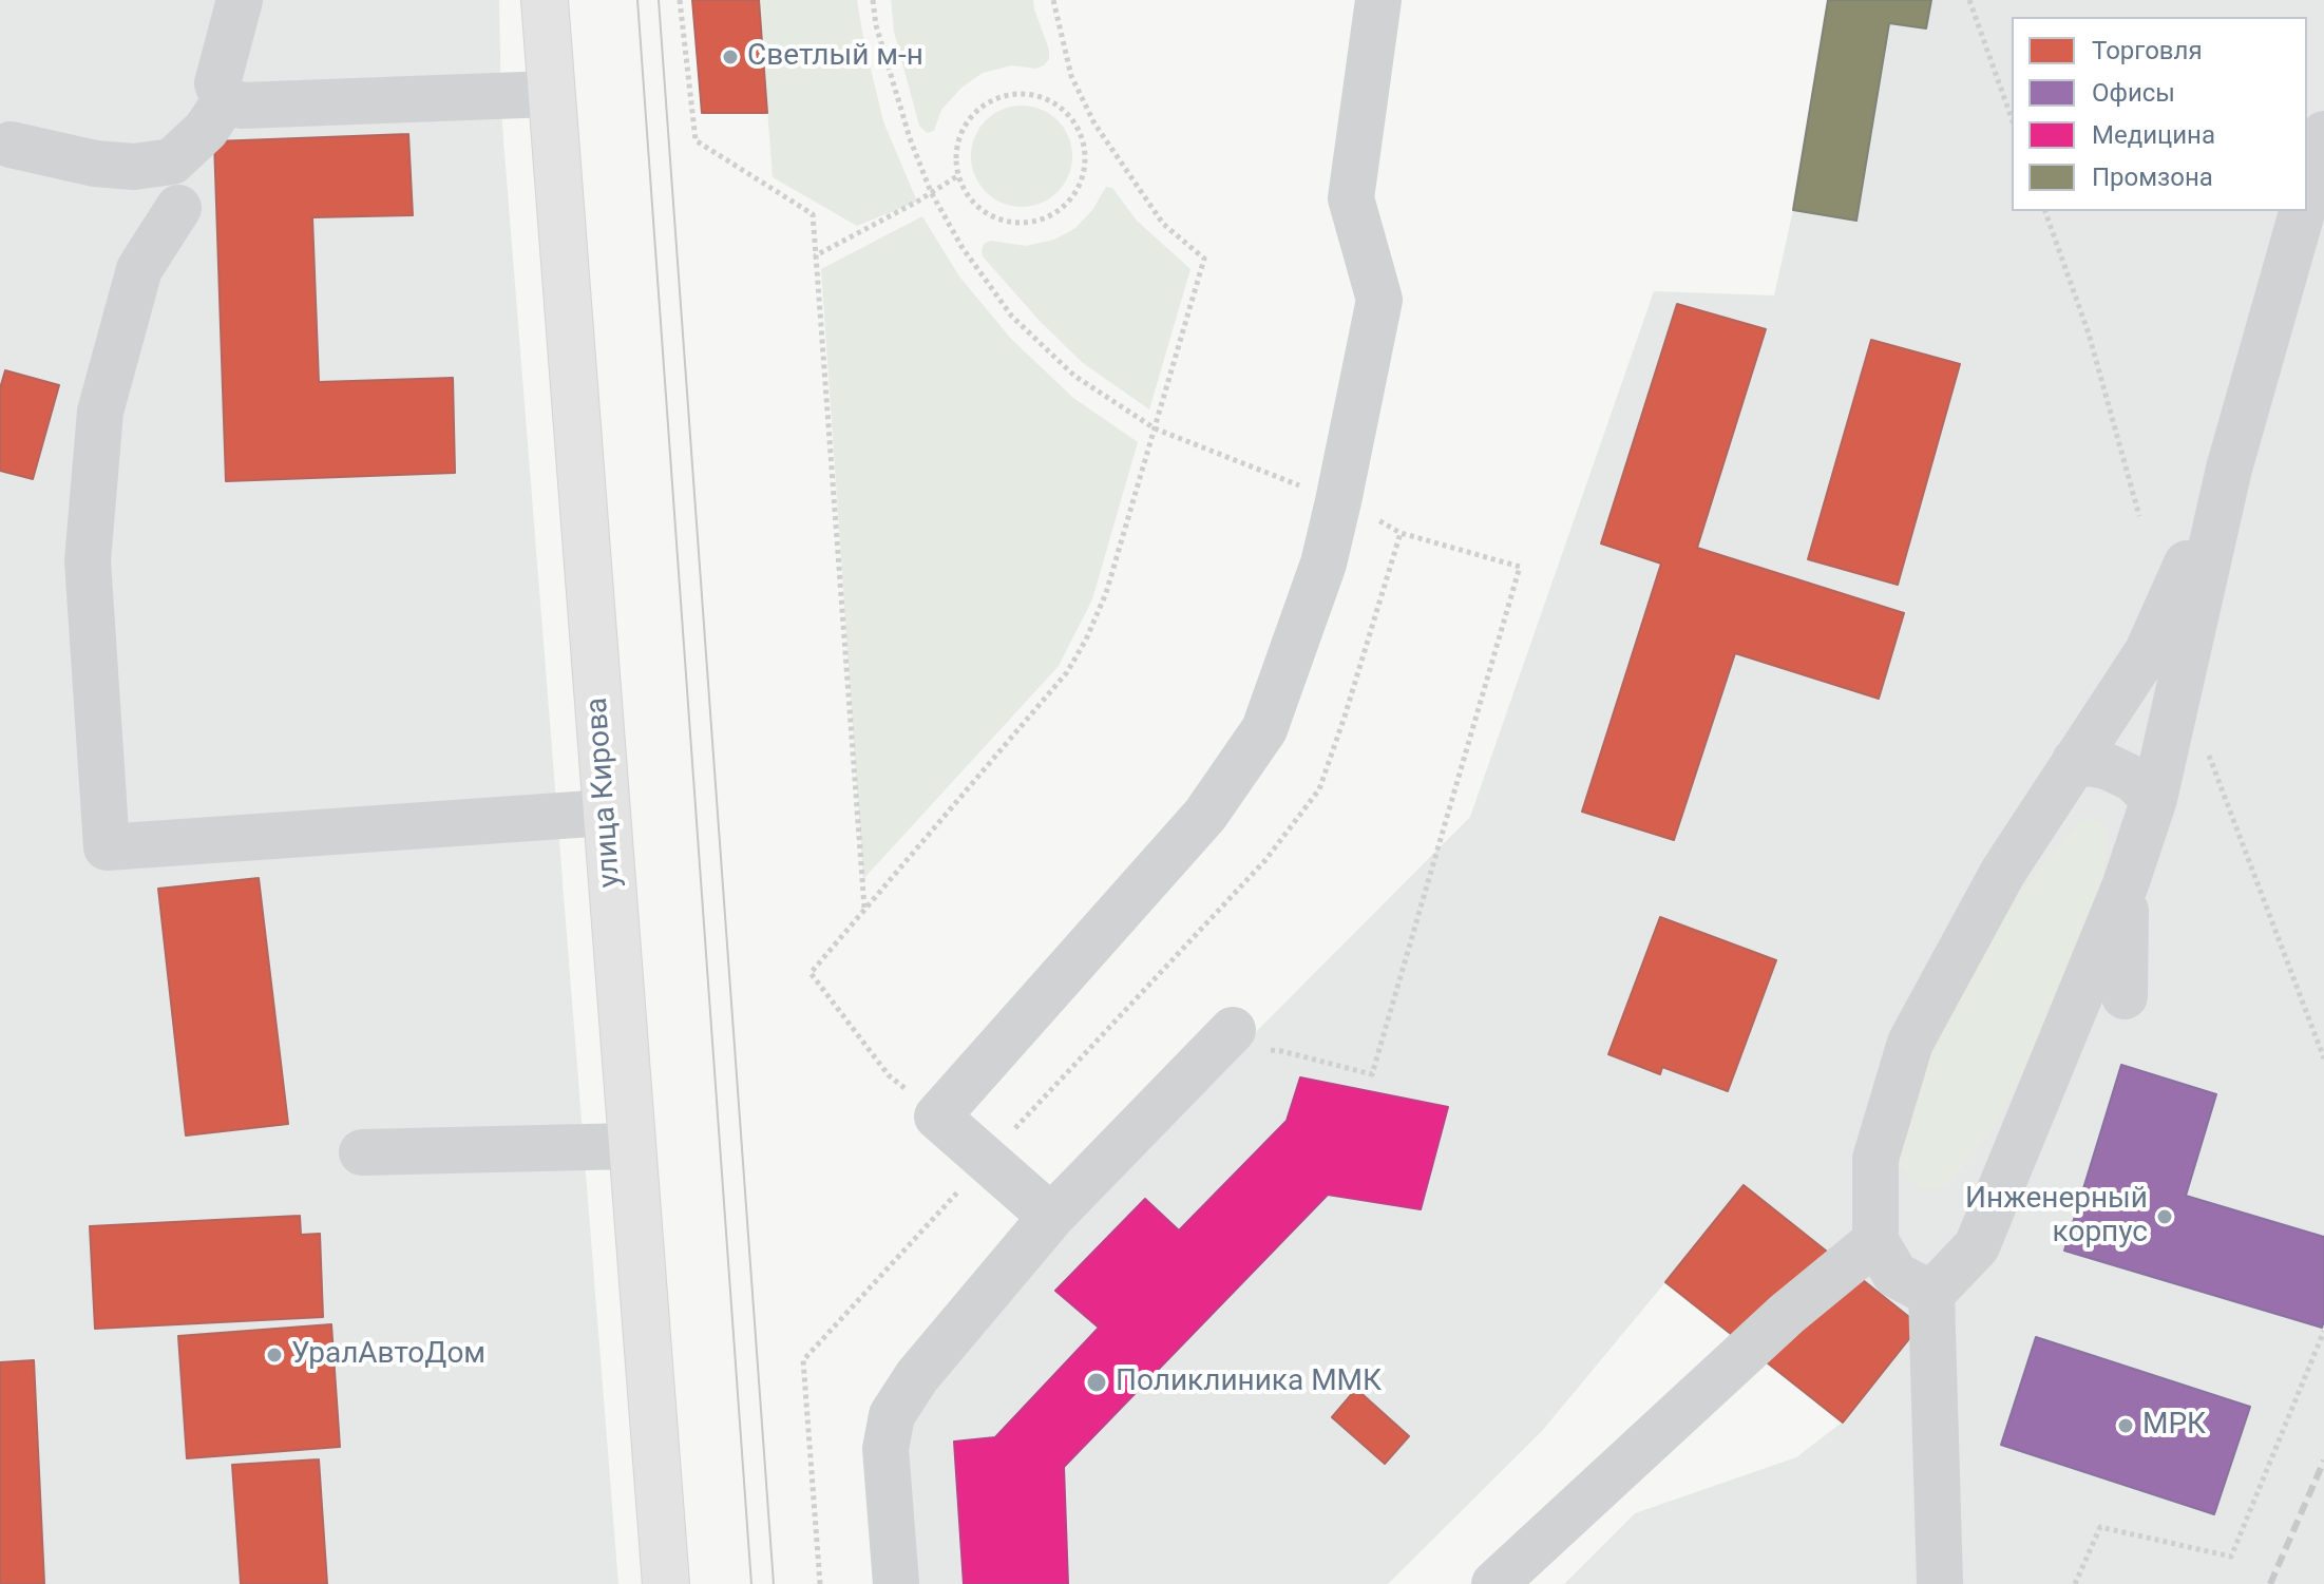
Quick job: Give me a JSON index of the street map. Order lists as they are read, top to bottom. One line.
{"streets":{"main road":["улица Кирова"]},"places":["Светлый м-н","Инженерный корпус","УралАвтоДом","Поликлиника ММК","МРК"],"legend":["Торговля","Офисы","Медицина","Промзона"]}
